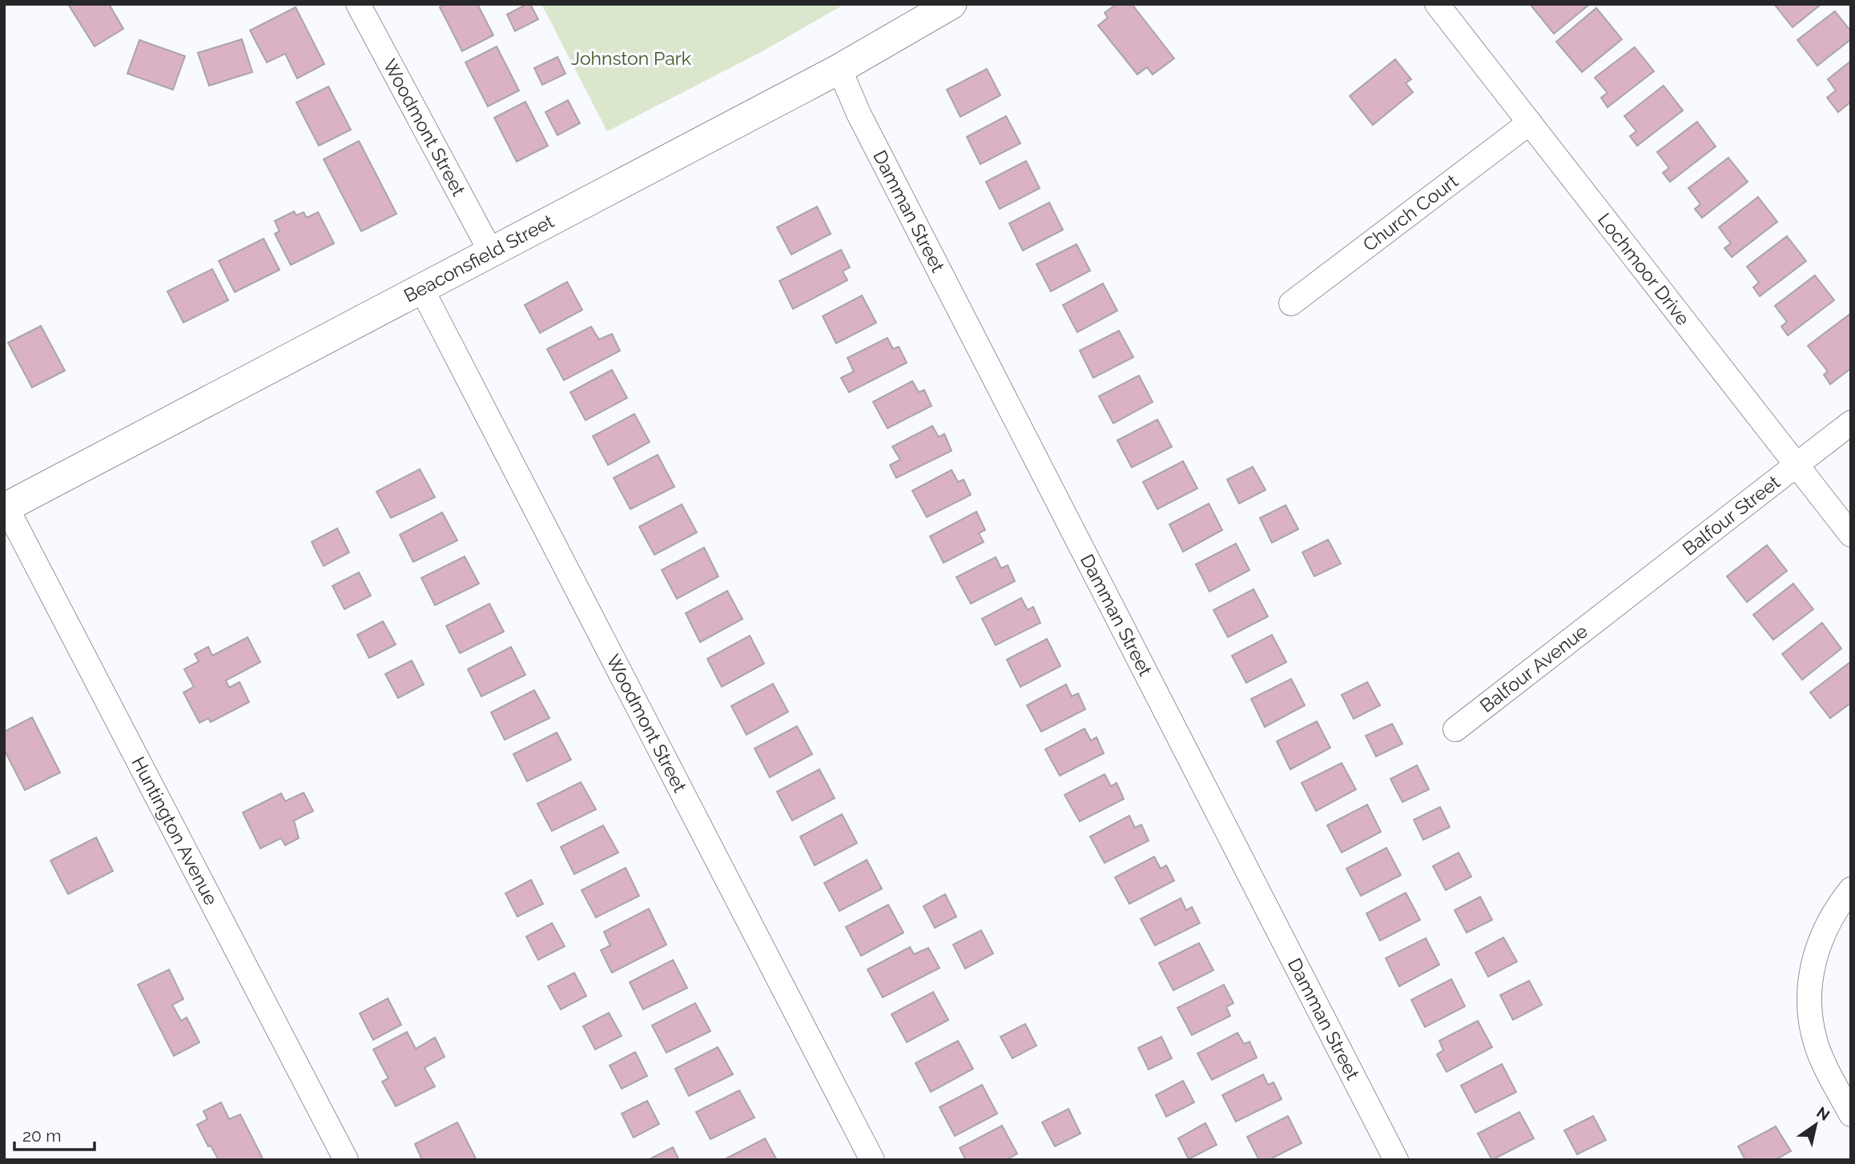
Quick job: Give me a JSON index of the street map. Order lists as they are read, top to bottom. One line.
{"streets":{"street":["Woodmont Street","Damman Street","Church Court","Beaconsfield Street","Lochmoor Drive","Balfour Street","Balfour Avenue","Huntington Avenue"]},"crossings":[["Woodmont Street","Beaconsfield Street"],["Damman Street","Beaconsfield Street"],["Church Court","Lochmoor Drive"],["Beaconsfield Street","Huntington Avenue"],["Lochmoor Drive","Balfour Street"],["Balfour Street","Balfour Avenue"]],"parks":["Johnston Park"],"scale_bar":"20 m","north":"top right"}
